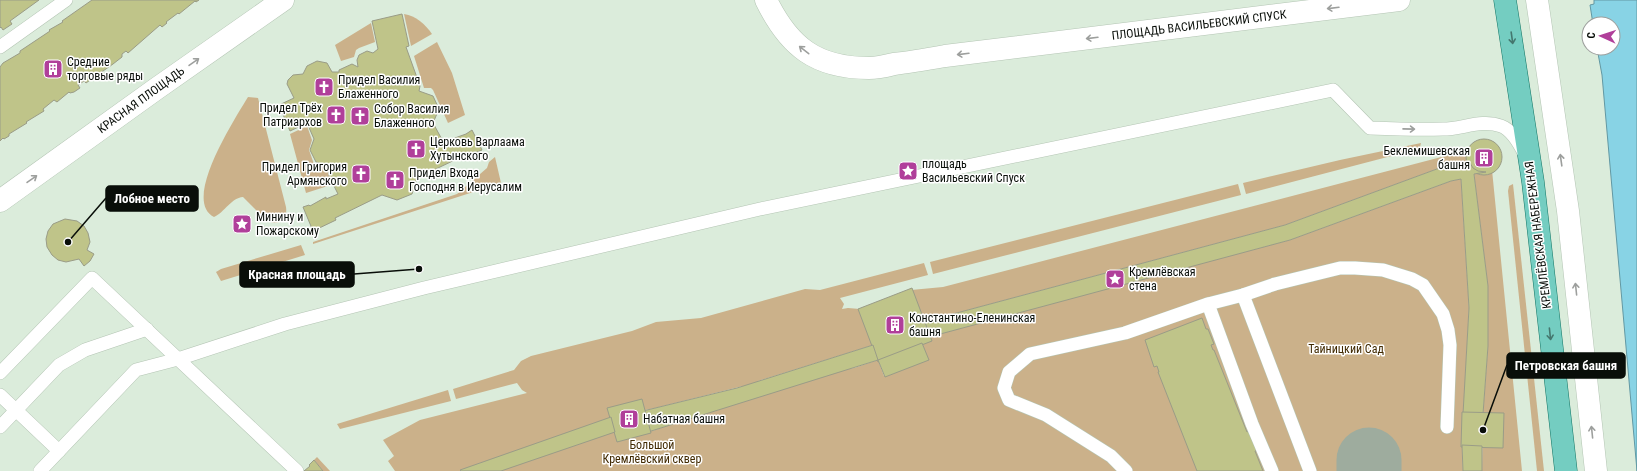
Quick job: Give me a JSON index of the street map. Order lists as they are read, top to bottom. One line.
{"streets":{"main road":["ПЛОЩАДЬ ВАСИЛЬЕВСКИЙ СПУСК","КРАСНАЯ ПЛОЩАДЬ","КРЕМЛЁВСКАЯ НАБЕРЕЖНАЯ"]},"one_way":["ПЛОЩАДЬ ВАСИЛЬЕВСКИЙ СПУСК","КРАСНАЯ ПЛОЩАДЬ"],"parks":["Тайницкий Сад","Большой Кремлёвский сквер"],"places":{"building":["Средние торговые ряды","Беклемишевская башня","Константино-Еленинская башня","Набатная башня"],"church":["Придел Василия Блаженного","Придел Трёх Патриархов","Собор Василия Блаженного","Церковь Варлаама Хутынского","Придел Григория Армянского","Придел Входа Господня в Иерусалим"],"place":["площадь Васильевский Спуск","Минину и Пожарскому","Кремлёвская стена"],"other":["Лобное место","Красная площадь","Петровская башня"]},"north":"left"}
